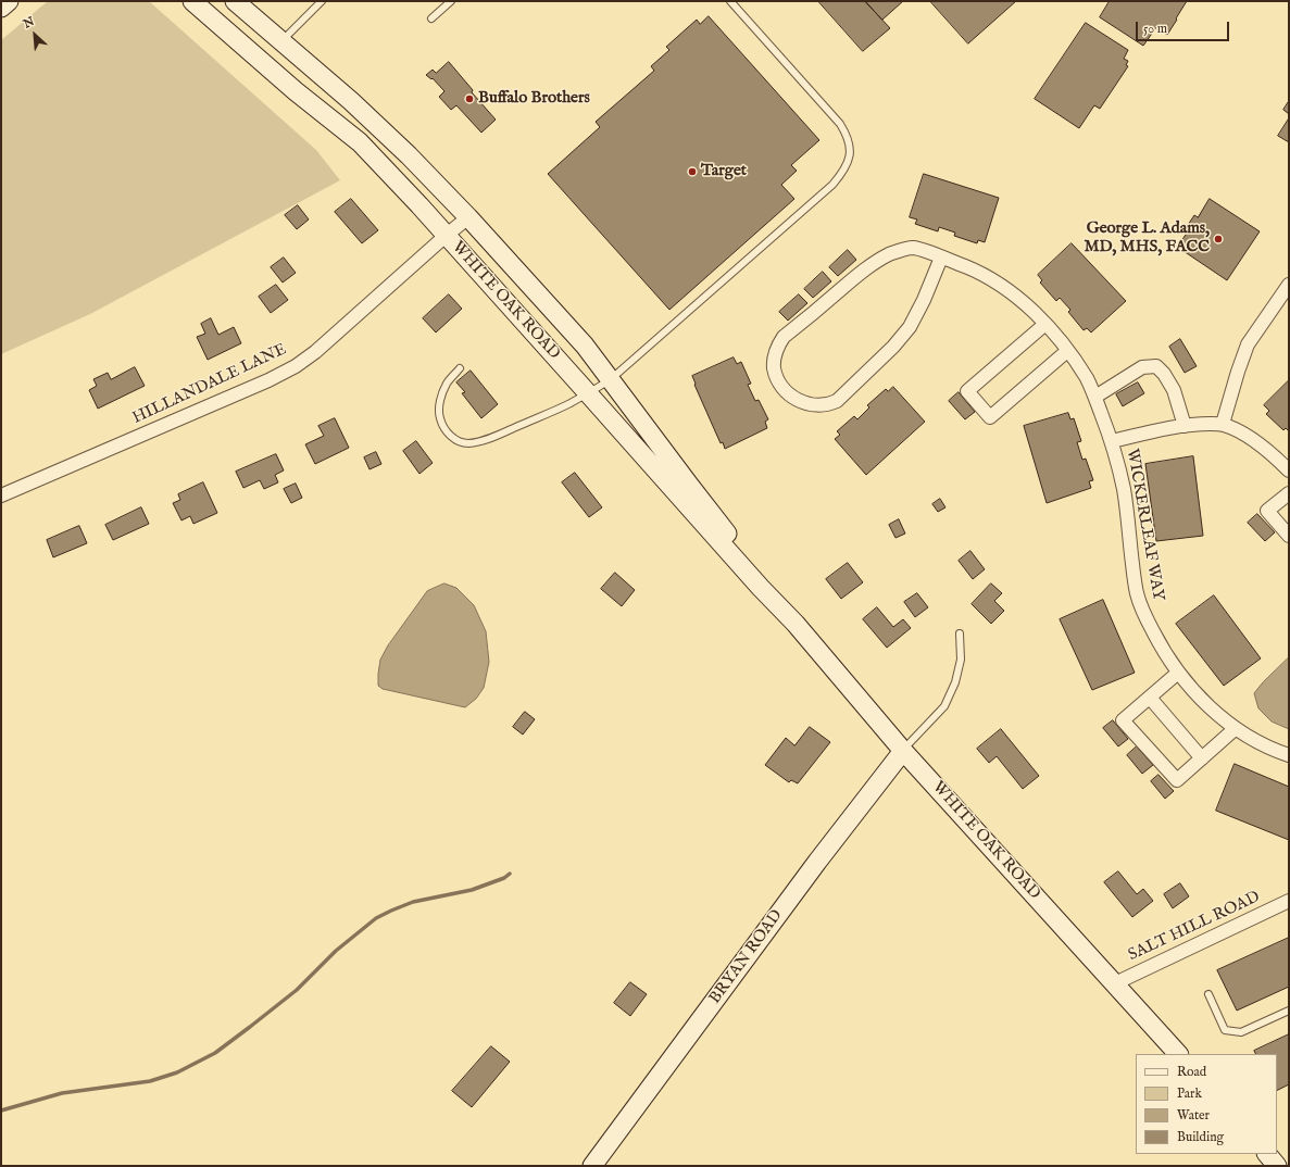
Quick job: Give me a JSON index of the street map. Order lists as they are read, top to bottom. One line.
{"streets":{"street":["WHITE OAK ROAD","HILLANDALE LANE","WICKERLEAF WAY","SALT HILL ROAD","BRYAN ROAD"]},"crossings":[["WHITE OAK ROAD","HILLANDALE LANE"],["WHITE OAK ROAD","SALT HILL ROAD"],["WHITE OAK ROAD","BRYAN ROAD"]],"places":["Buffalo Brothers","Target","George L. Adams, MD, MHS, FACC"],"legend":["Road","Park","Water","Building"],"scale_bar":"50 m","north":"top left"}
